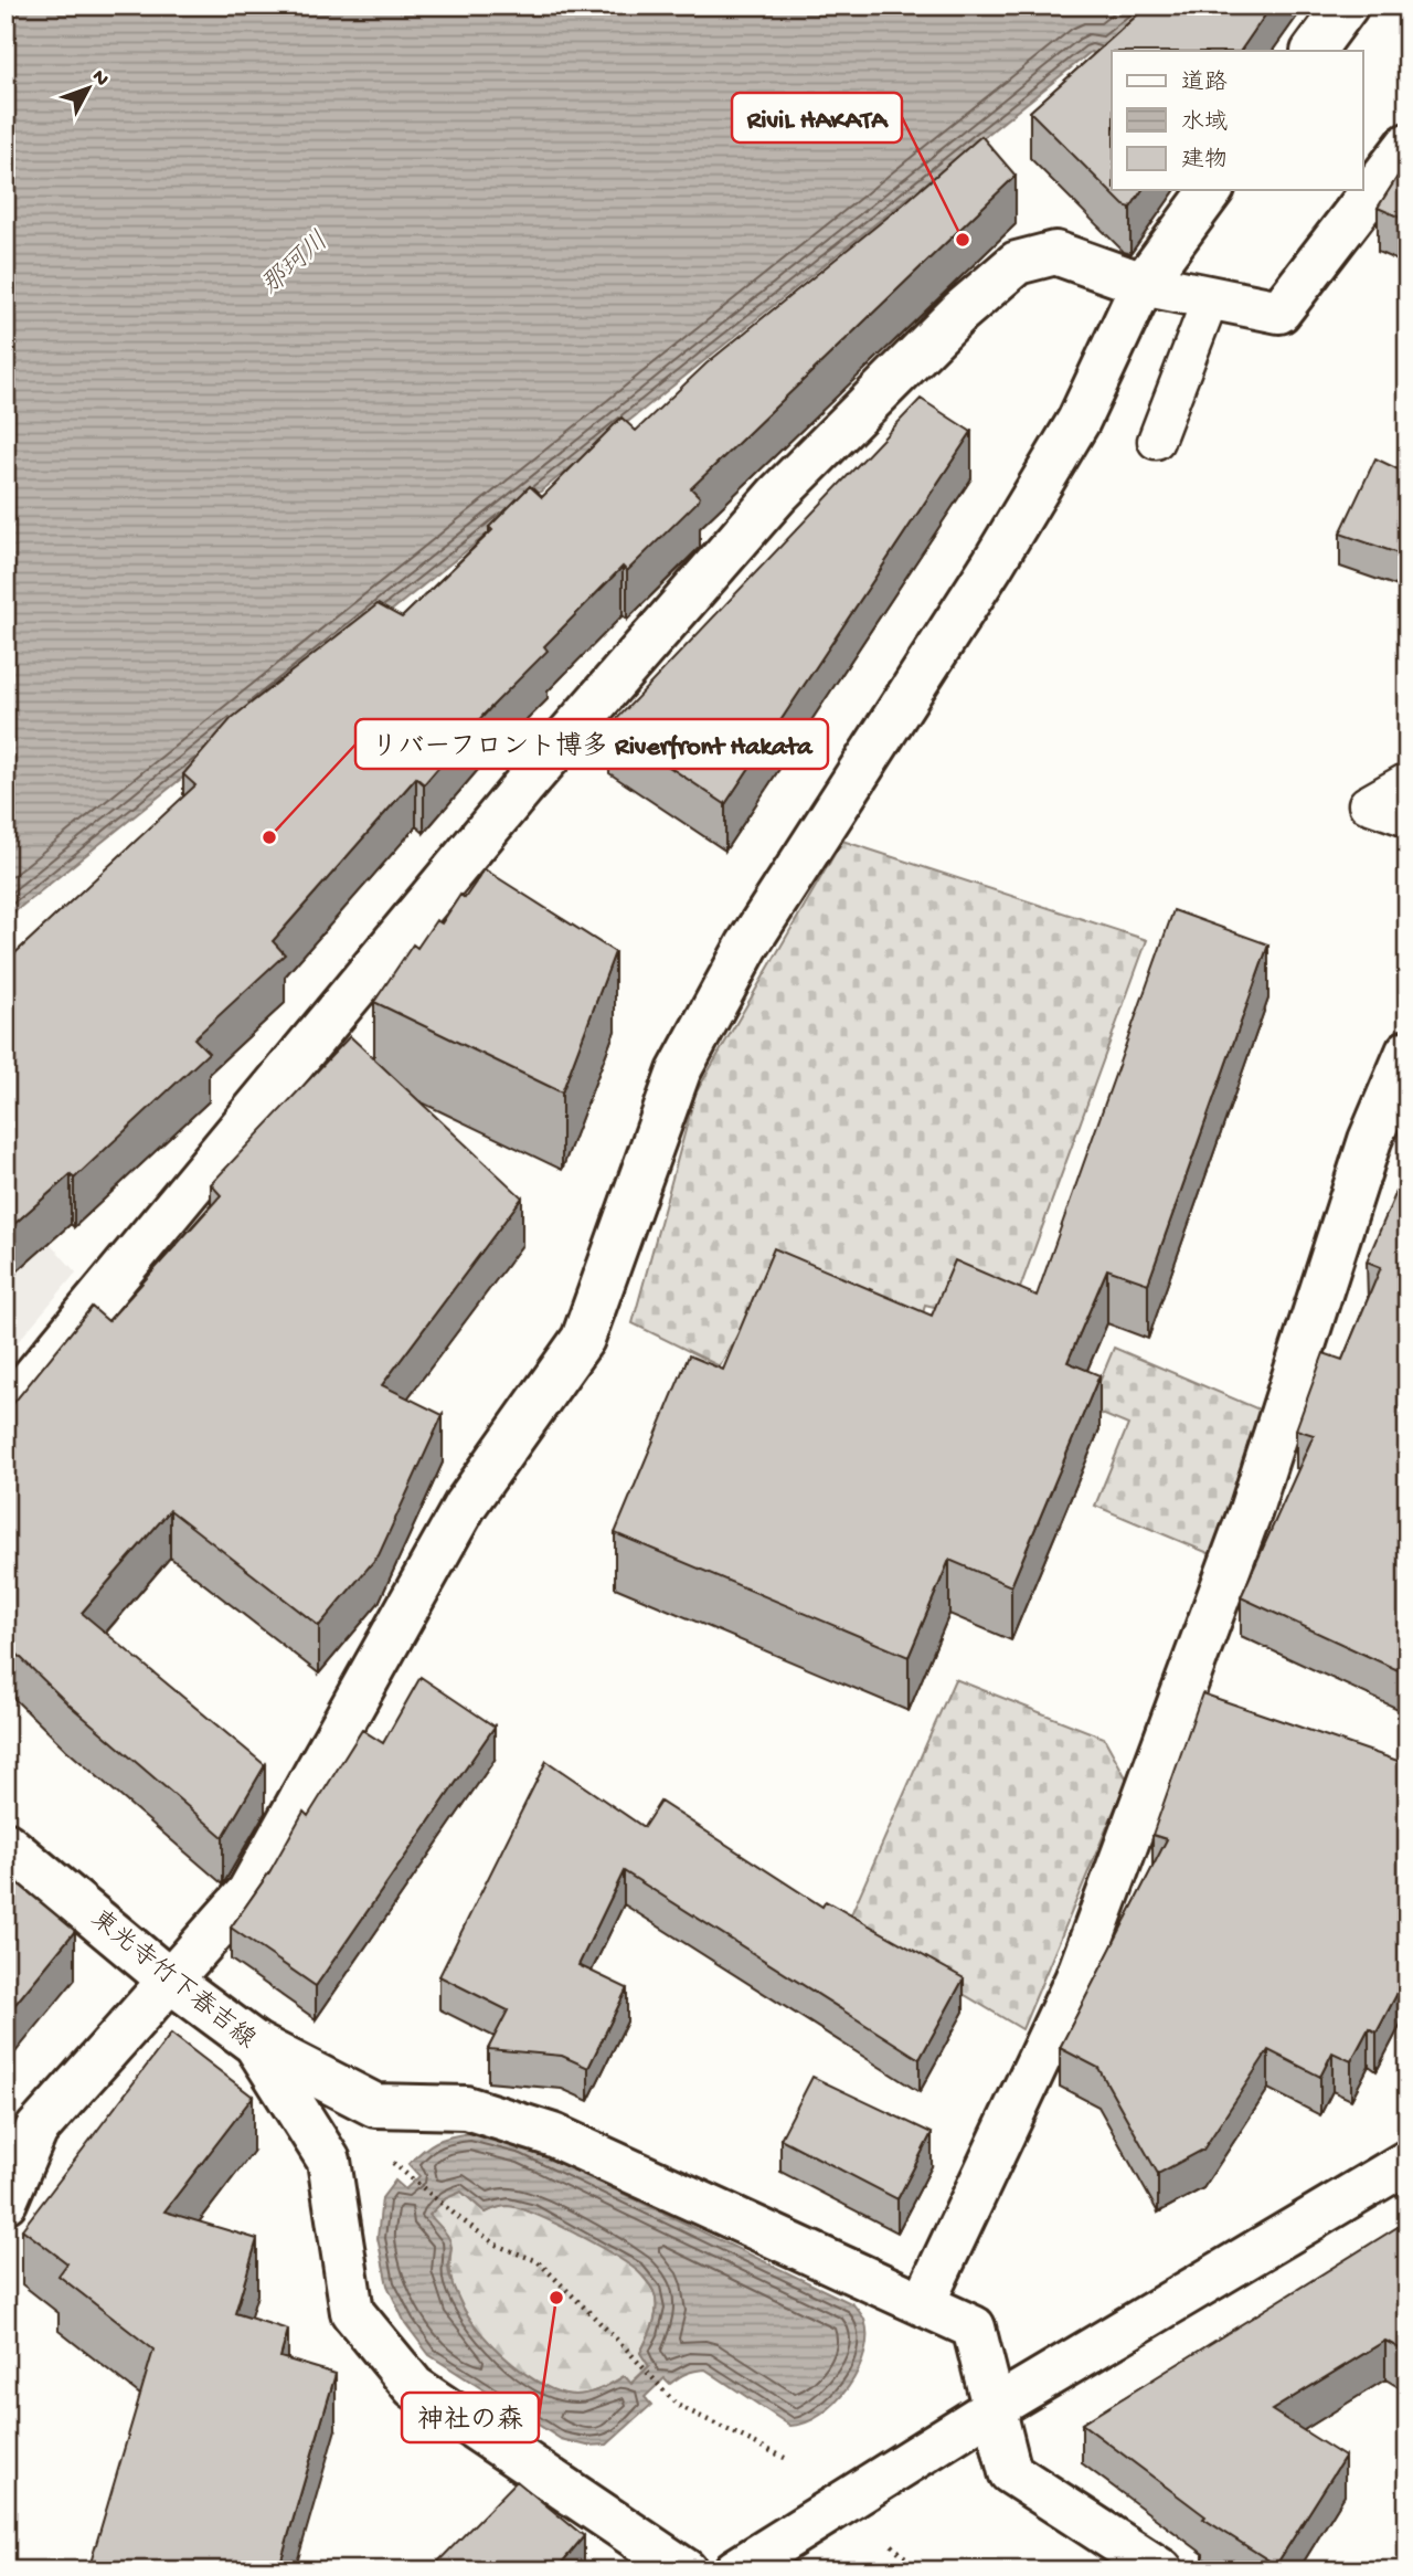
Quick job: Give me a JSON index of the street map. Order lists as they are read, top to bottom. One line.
{"streets":{"street":["東光寺竹下春吉線"]},"water":["那珂川"],"places":["RiviL HAKATA","リバーフロント博多 Riverfront Hakata","神社の森"],"legend":["道路","水域","建物"],"north":"top right"}
